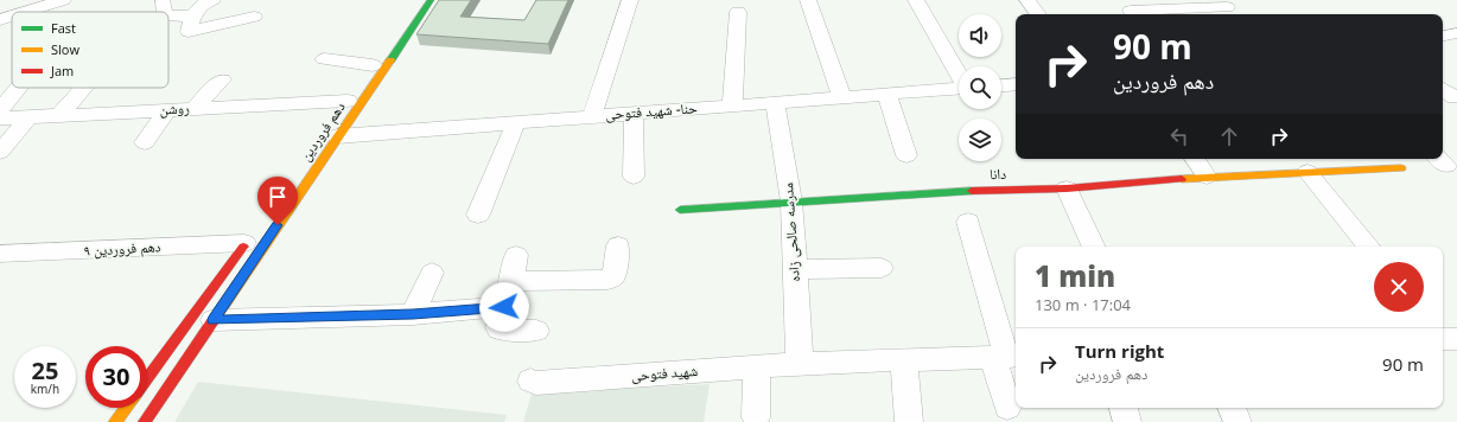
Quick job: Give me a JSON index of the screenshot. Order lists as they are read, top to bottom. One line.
{"streets":{"main road":["دهم فروردین","دانا"],"street":["روشن","حنا- شهید فتوحی","مدرسه صالحی زاده","دهم فروردین ۹","شهید فتوحی"]},"crossings":[["حنا- شهید فتوحی","دهم فروردین"],["حنا- شهید فتوحی","مدرسه صالحی زاده"],["دانا","مدرسه صالحی زاده"],["مدرسه صالحی زاده","شهید فتوحی"]],"legend":["Fast","Slow","Jam"],"page":{"turn":["90 m","دهم فروردین"],"heading":["1 min","130 m · 17:04"],"list":[{"name":"Turn right","note":"دهم فروردین","value":"90 m"}],"speed":"25 km/h","limit":"30"}}
